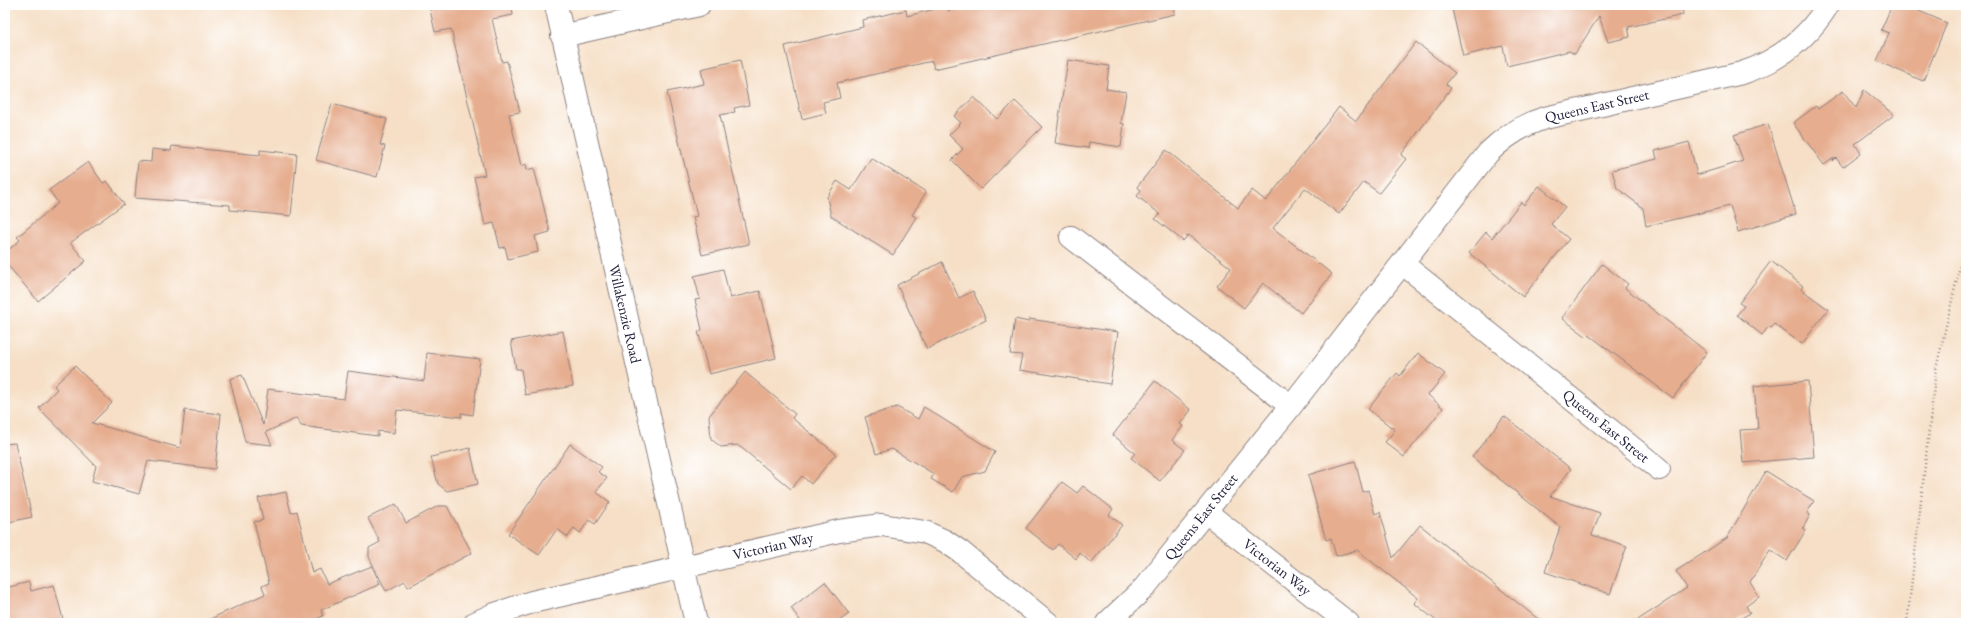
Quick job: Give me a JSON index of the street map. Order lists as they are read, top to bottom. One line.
{"streets":{"street":["Queens East Street","Willakenzie Road","Victorian Way"]},"crossings":[["Queens East Street","Victorian Way"],["Willakenzie Road","Victorian Way"]]}
